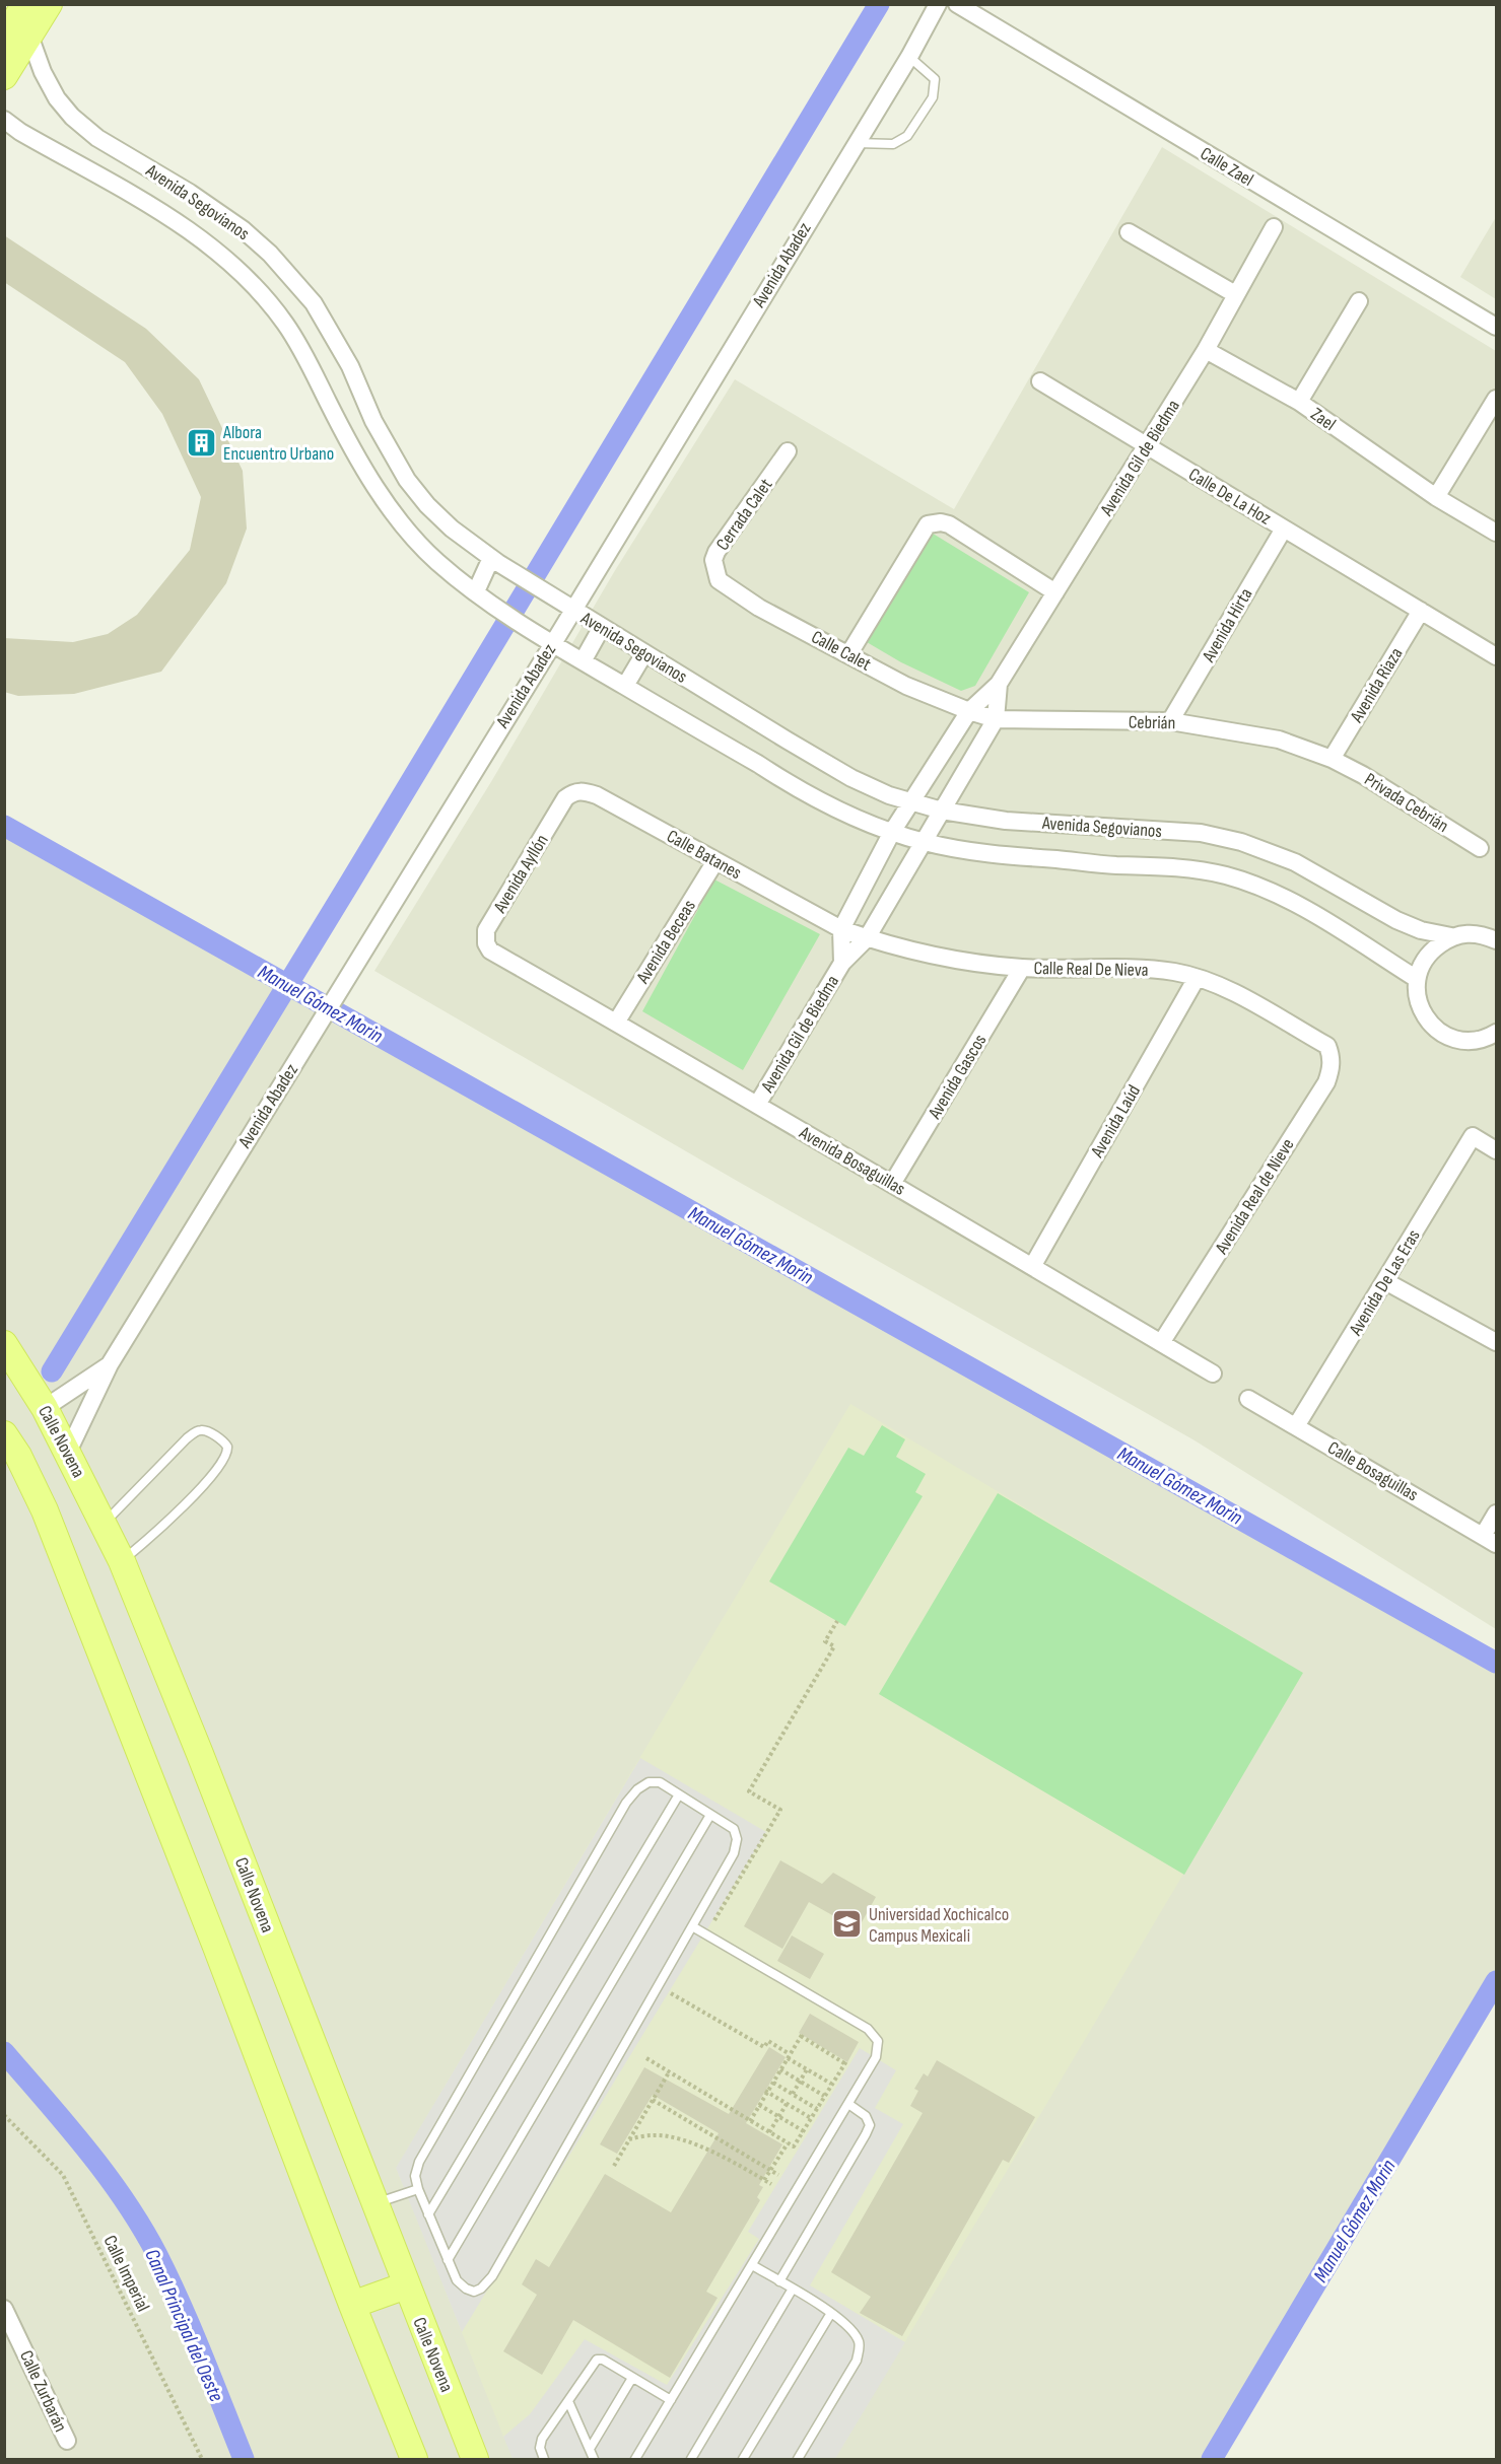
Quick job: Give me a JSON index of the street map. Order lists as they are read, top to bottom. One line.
{"streets":{"main road":["Calle Novena"],"street":["Calle Zael","Avenida Segovianos","Avenida Abadez","Zael","Avenida Gil de Biedma","Calle De La Hoz","Cerrada Calet","Avenida Hirta","Calle Calet","Avenida Riaza","Cebrián","Privada Cebrián","Calle Batanes","Avenida Ayllón","Avenida Beceas","Calle Real De Nieva","Avenida Gascos","Avenida Laúd","Avenida Bosaguillas","Avenida Real de Nieve","Avenida De Las Eras","Calle Bosaguillas","Calle Zurbarán"],"path":["Calle Imperial"]},"crossings":[["Avenida Segovianos","Avenida Abadez"],["Avenida Segovianos","Avenida Gil de Biedma"],["Avenida Abadez","Calle Novena"],["Zael","Avenida Gil de Biedma"],["Avenida Gil de Biedma","Calle De La Hoz"],["Avenida Gil de Biedma","Calle Calet"],["Avenida Gil de Biedma","Cebrián"],["Avenida Gil de Biedma","Calle Batanes"],["Avenida Gil de Biedma","Calle Real De Nieva"],["Avenida Gil de Biedma","Avenida Bosaguillas"],["Calle De La Hoz","Avenida Hirta"],["Calle De La Hoz","Avenida Riaza"],["Cerrada Calet","Calle Calet"],["Avenida Hirta","Cebrián"],["Calle Calet","Cebrián"],["Avenida Riaza","Cebrián"],["Avenida Riaza","Privada Cebrián"],["Cebrián","Privada Cebrián"],["Calle Batanes","Avenida Ayllón"],["Calle Batanes","Avenida Beceas"],["Calle Batanes","Calle Real De Nieva"],["Avenida Ayllón","Avenida Bosaguillas"],["Avenida Beceas","Avenida Bosaguillas"],["Calle Real De Nieva","Avenida Gascos"],["Calle Real De Nieva","Avenida Laúd"],["Calle Real De Nieva","Avenida Real de Nieve"],["Avenida Gascos","Avenida Bosaguillas"],["Avenida Laúd","Avenida Bosaguillas"],["Avenida Bosaguillas","Avenida Real de Nieve"],["Avenida De Las Eras","Calle Bosaguillas"]],"water":["Manuel Gómez Morin","Canal Principal del Oeste"],"places":{"building":["Albora Encuentro Urbano"],"school or university":["Universidad Xochicalco Campus Mexicali"]}}
